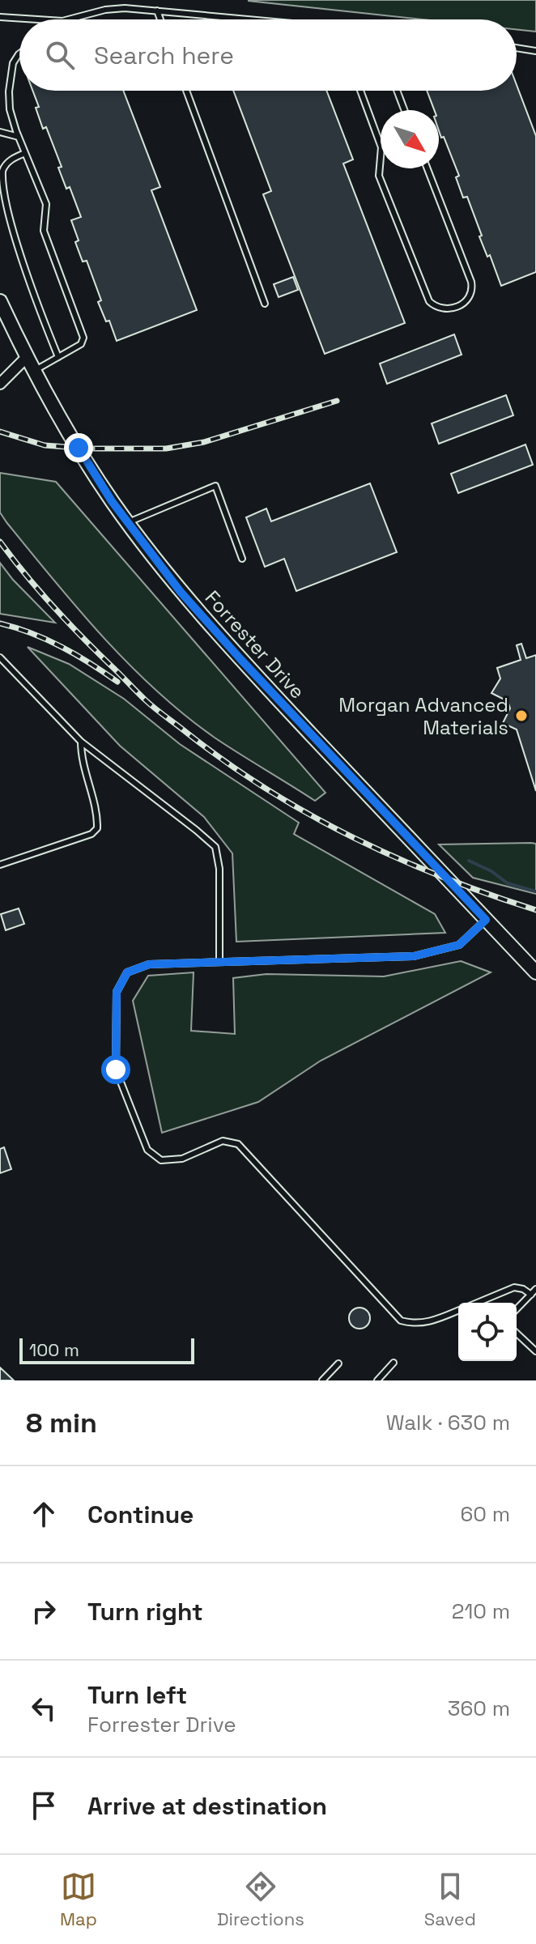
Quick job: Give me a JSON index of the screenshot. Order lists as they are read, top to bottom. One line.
{"streets":{"street":["Forrester Drive"]},"places":["Morgan Advanced Materials"],"scale_bar":"100 m","north":"bottom right","page":{"search":"Search here","scale":"100 m","heading":["8 min","Walk · 630 m"],"list":[["Continue","60 m"],["Turn right","210 m"],["Turn left","Forrester Drive","360 m"],"Arrive at destination"],"nav":["Map","Directions","Saved"]}}
